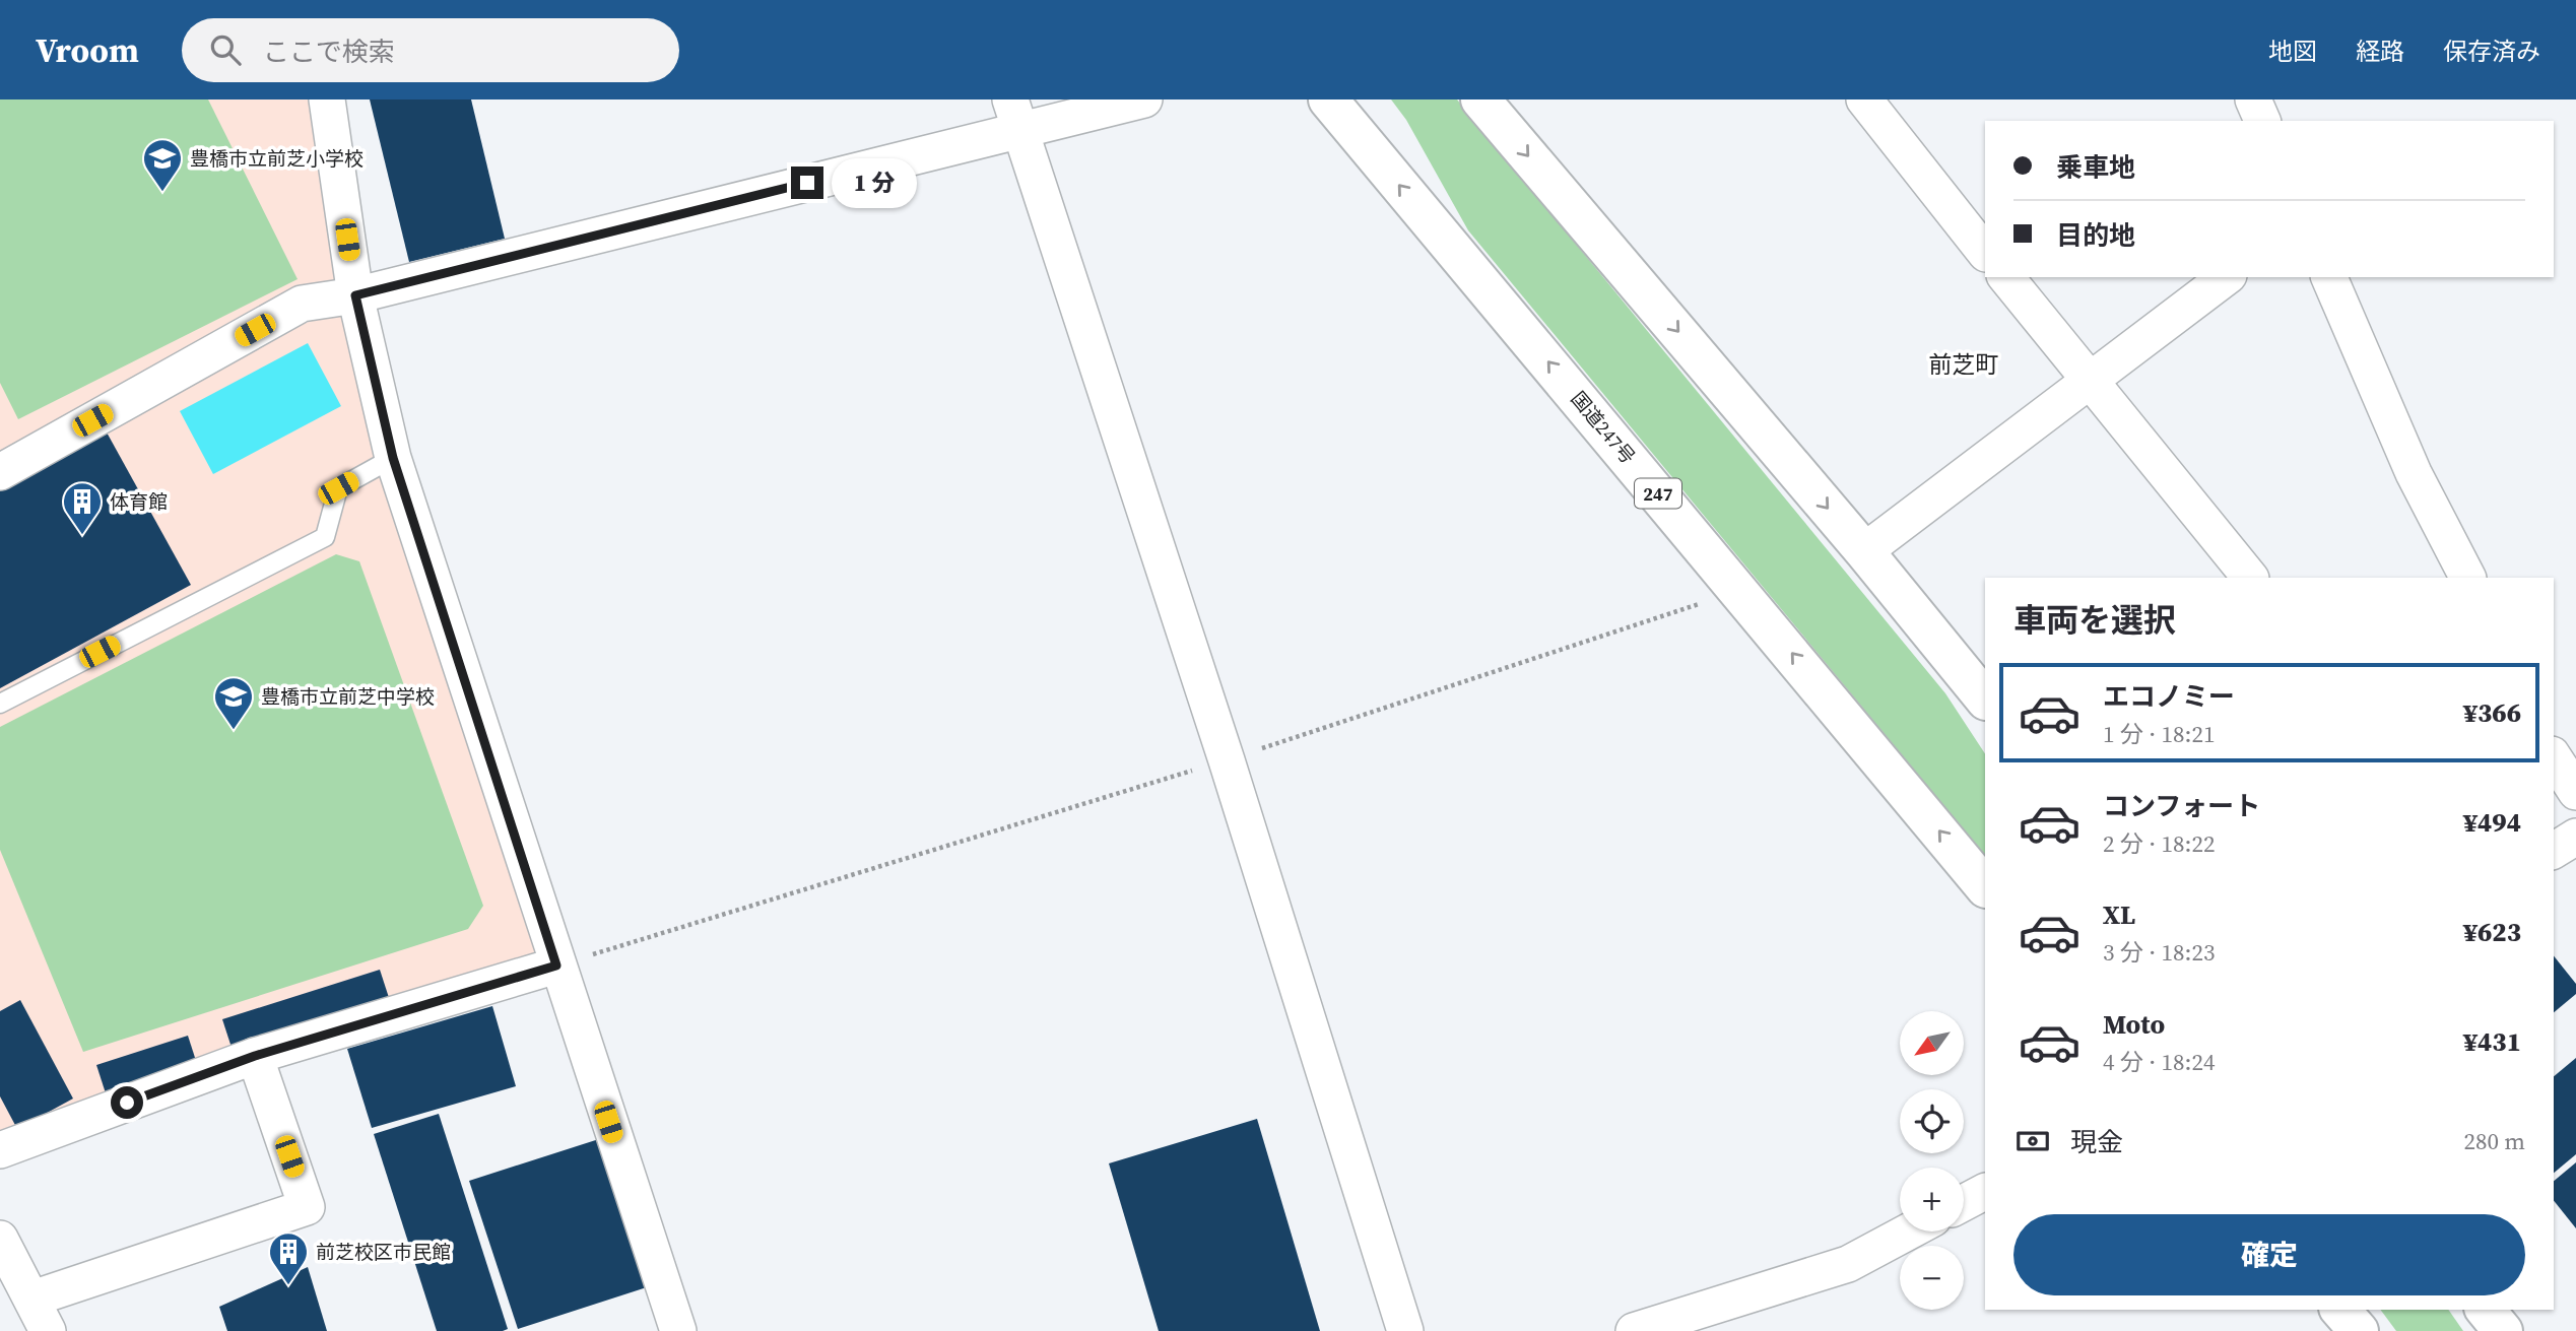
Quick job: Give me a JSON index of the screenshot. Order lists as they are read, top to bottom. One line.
{"streets":{"highway":["国道247号","247"]},"districts":["前芝町"],"places":{"school or university":["豊橋市立前芝小学校","豊橋市立前芝中学校"],"building":["体育館","前芝校区市民館"]},"north":"bottom left","page":{"header":"Vroom","search":"ここで検索","nav":["地図","経路","保存済み"],"banner":["乗車地","目的地"],"bubble":"1 分","heading":"車両を選択","list":[{"name":"エコノミー","note":"1 分 · 18:21","value":"¥366"},{"name":"コンフォート","note":"2 分 · 18:22","value":"¥494"},{"name":"XL","note":"3 分 · 18:23","value":"¥623"},{"name":"Moto","note":"4 分 · 18:24","value":"¥431"}],"map_buttons":["+","−"],"pay":["現金","280 m"],"buttons":"確定"}}
